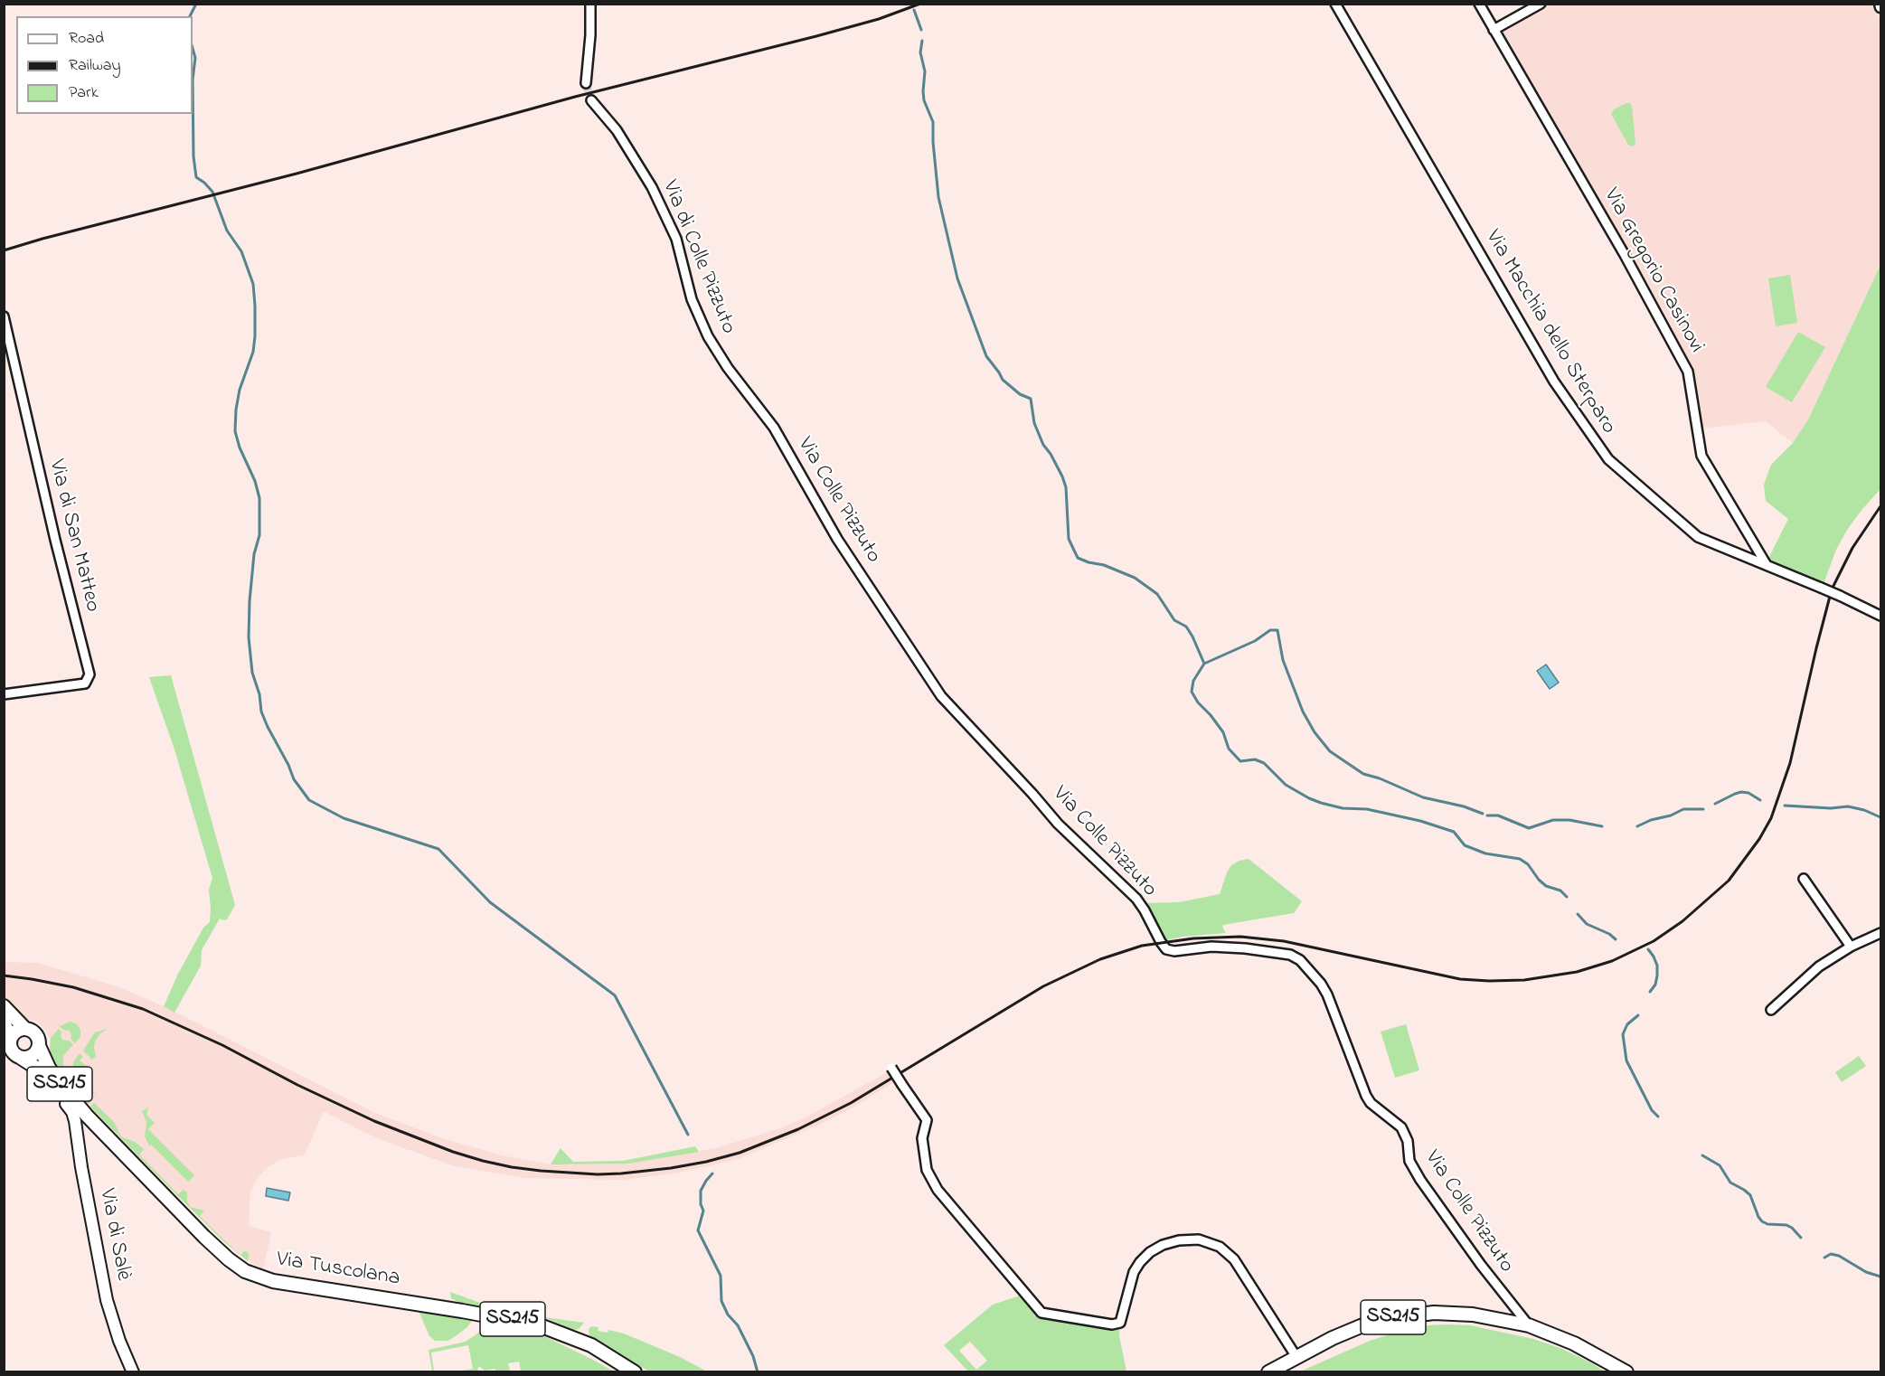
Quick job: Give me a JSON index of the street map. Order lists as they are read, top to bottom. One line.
{"streets":{"main road":["SS215","Via di Salè","Via Tuscolana"],"street":["Via di Colle Pizzuto","Via Gregorio Casinovi","Via Macchia dello Sterparo","Via Colle Pizzuto","Via di San Matteo"]},"crossings":[["Via di Colle Pizzuto","Via Colle Pizzuto"],["Via Gregorio Casinovi","Via Macchia dello Sterparo"],["Via Colle Pizzuto","SS215"],["Via di Salè","Via Tuscolana"]],"legend":["Road","Railway","Park"]}
